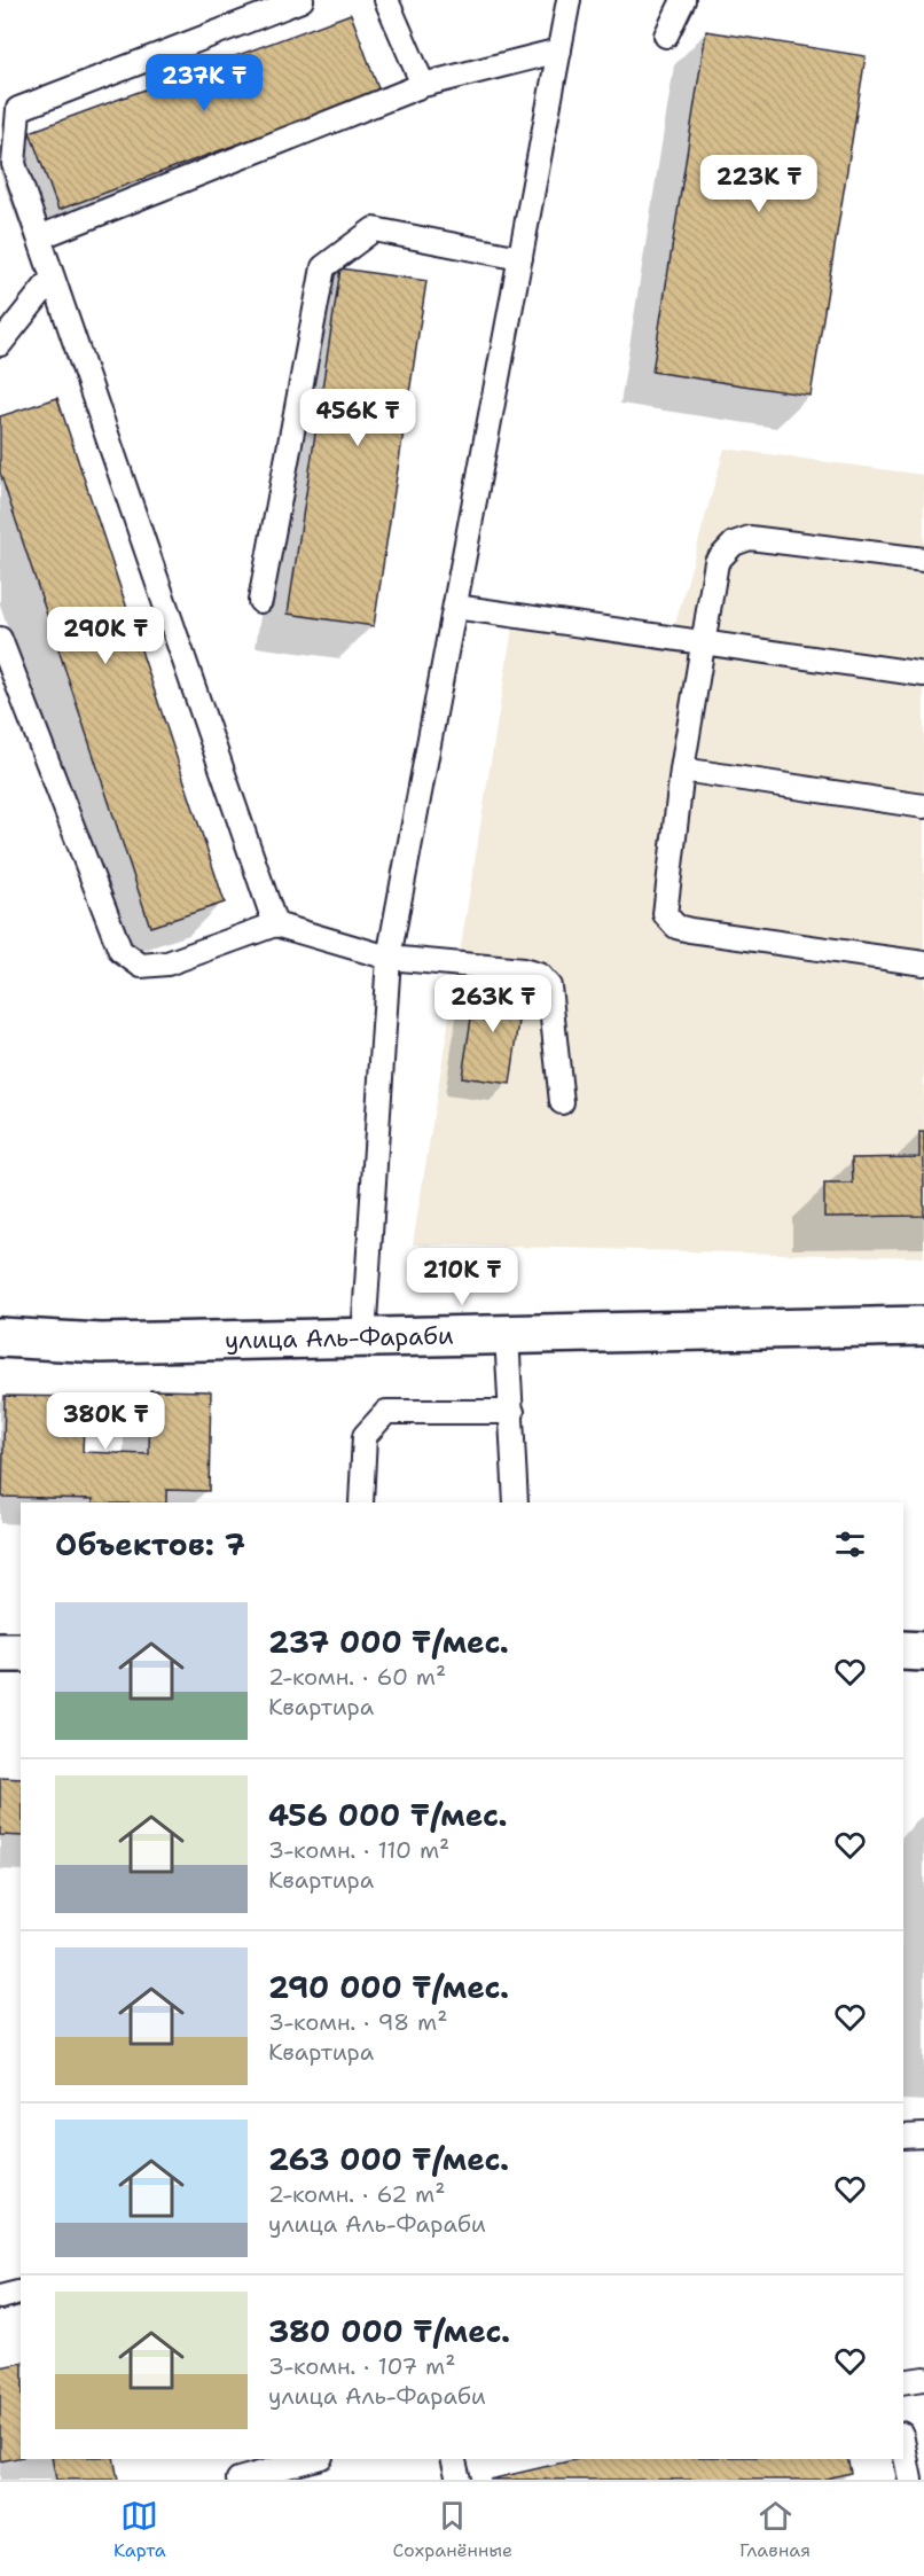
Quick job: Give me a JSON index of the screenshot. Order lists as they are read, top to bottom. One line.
{"streets":{"main road":["улица Аль-Фараби"]},"page":{"price":["237K ₸","223K ₸","456K ₸","290K ₸","263K ₸","210K ₸","380K ₸"],"heading":"Объектов: 7","list":[{"name":"237 000 ₸/мес.","note":"2-комн. · 60 m² · Квартира"},{"name":"456 000 ₸/мес.","note":"3-комн. · 110 m² · Квартира"},{"name":"290 000 ₸/мес.","note":"3-комн. · 98 m² · Квартира"},{"name":"263 000 ₸/мес.","note":"2-комн. · 62 m² · улица Аль-Фараби"},{"name":"380 000 ₸/мес.","note":"3-комн. · 107 m² · улица Аль-Фараби"}],"tabs":["Карта","Сохранённые","Главная"]}}
